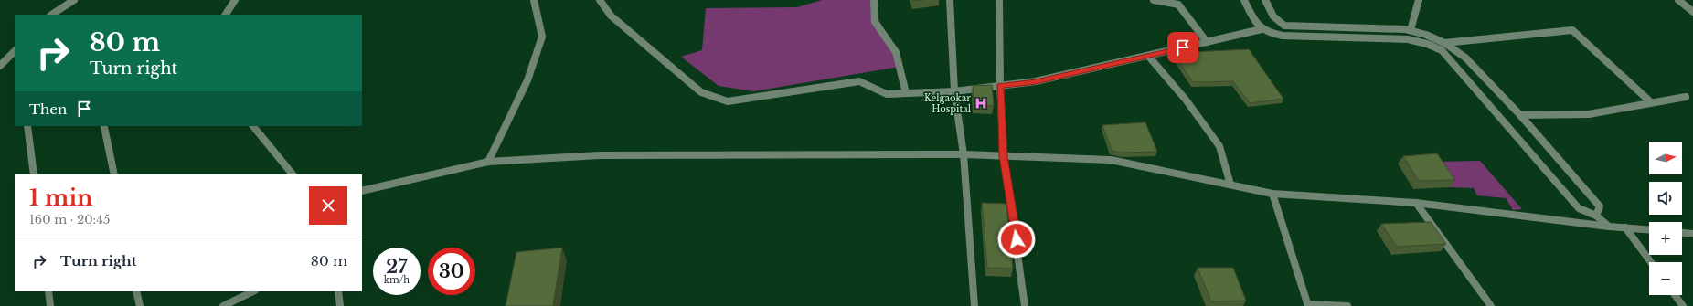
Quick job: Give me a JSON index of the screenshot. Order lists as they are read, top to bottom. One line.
{"places":{"hospital":["Kelgaokar Hospital"]},"north":"right","page":{"turn":["80 m","Turn right"],"then":"Then","map_buttons":["+","−"],"heading":["1 min","160 m · 20:45"],"list":[{"name":"Turn right","value":"80 m"}],"speed":"27 km/h","limit":"30"}}
